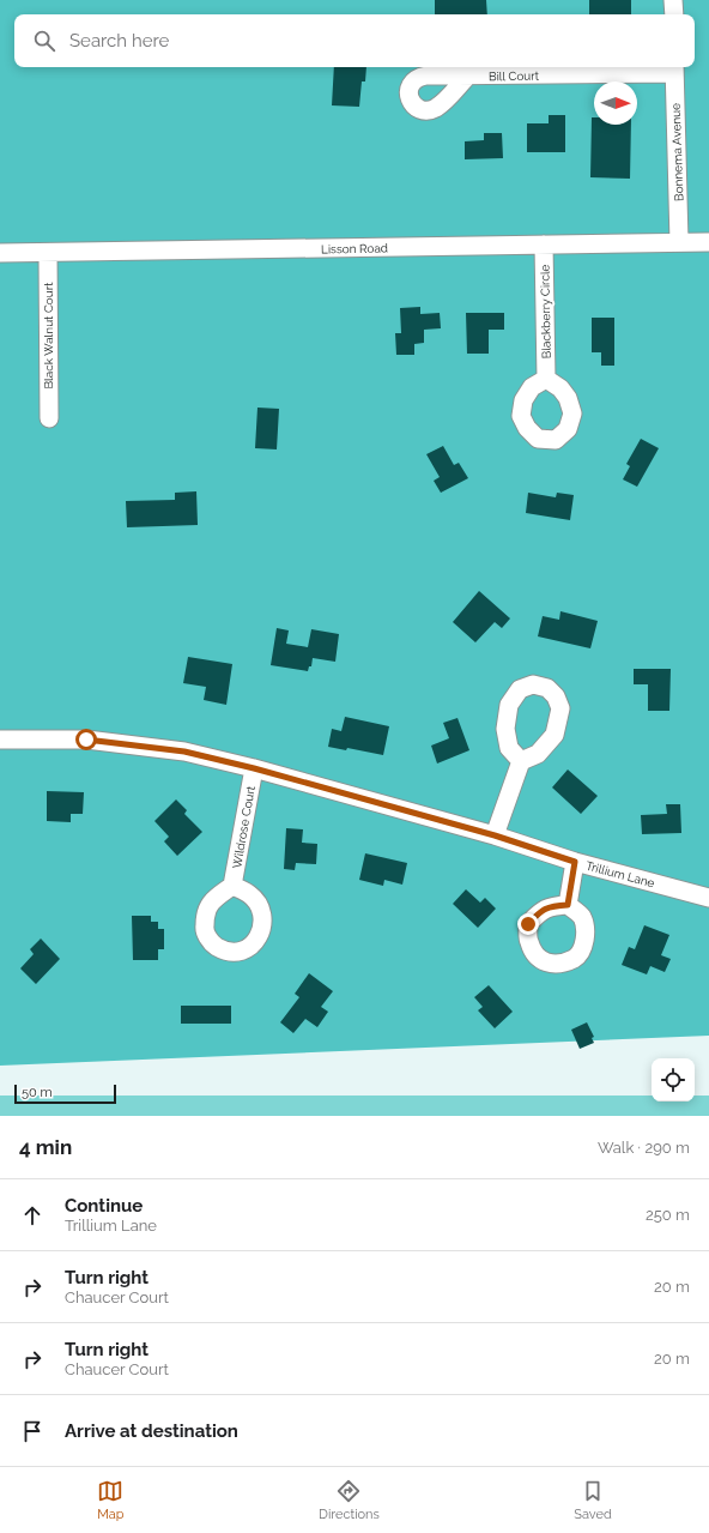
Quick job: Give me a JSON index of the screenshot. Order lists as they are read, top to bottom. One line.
{"streets":{"street":["Bill Court","Bonnema Avenue","Lisson Road","Blackberry Circle","Black Walnut Court","Wildrose Court","Trillium Lane"]},"crossings":[["Bill Court","Bonnema Avenue"],["Bonnema Avenue","Lisson Road"],["Lisson Road","Blackberry Circle"],["Lisson Road","Black Walnut Court"],["Wildrose Court","Trillium Lane"]],"scale_bar":"50 m","north":"right","page":{"search":"Search here","scale":"50 m","heading":["4 min","Walk · 290 m"],"list":[["Continue","Trillium Lane","250 m"],["Turn right","Chaucer Court","20 m"],["Turn right","Chaucer Court","20 m"],"Arrive at destination"],"nav":["Map","Directions","Saved"]}}
